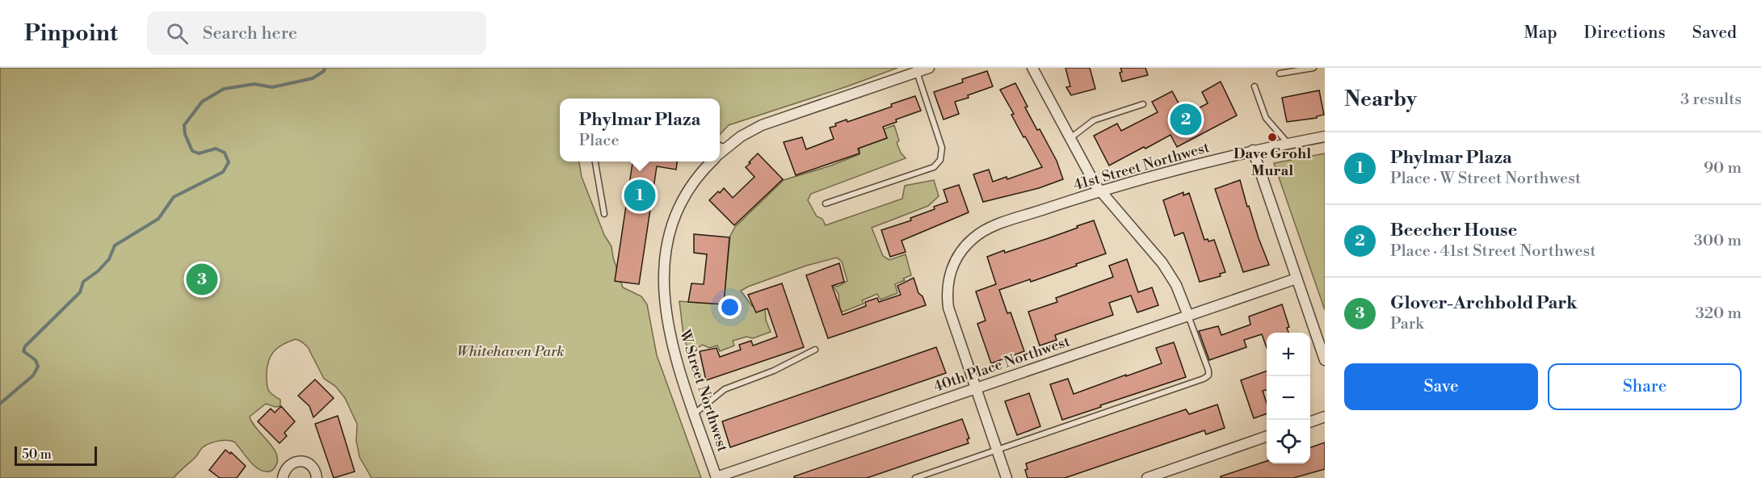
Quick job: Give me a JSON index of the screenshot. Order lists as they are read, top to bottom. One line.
{"streets":{"street":["41st Street Northwest","40th Place Northwest","W Street Northwest"]},"crossings":[["41st Street Northwest","40th Place Northwest"],["40th Place Northwest","W Street Northwest"]],"parks":["Whitehaven Park"],"places":["Dave Grohl Mural"],"scale_bar":"50 m","page":{"header":"Pinpoint","search":"Search here","nav":["Map","Directions","Saved"],"heading":["Nearby","3 results"],"popup":["Phylmar Plaza","Place"],"pins":["2","1","3"],"list":[{"mark":"1","name":"Phylmar Plaza","note":"Place · W Street Northwest","value":"90 m"},{"mark":"2","name":"Beecher House","note":"Place · 41st Street Northwest","value":"300 m"},{"mark":"3","name":"Glover-Archbold Park","note":"Park","value":"320 m"}],"map_buttons":["+","−"],"buttons":["Save","Share"],"scale":"50 m"}}
